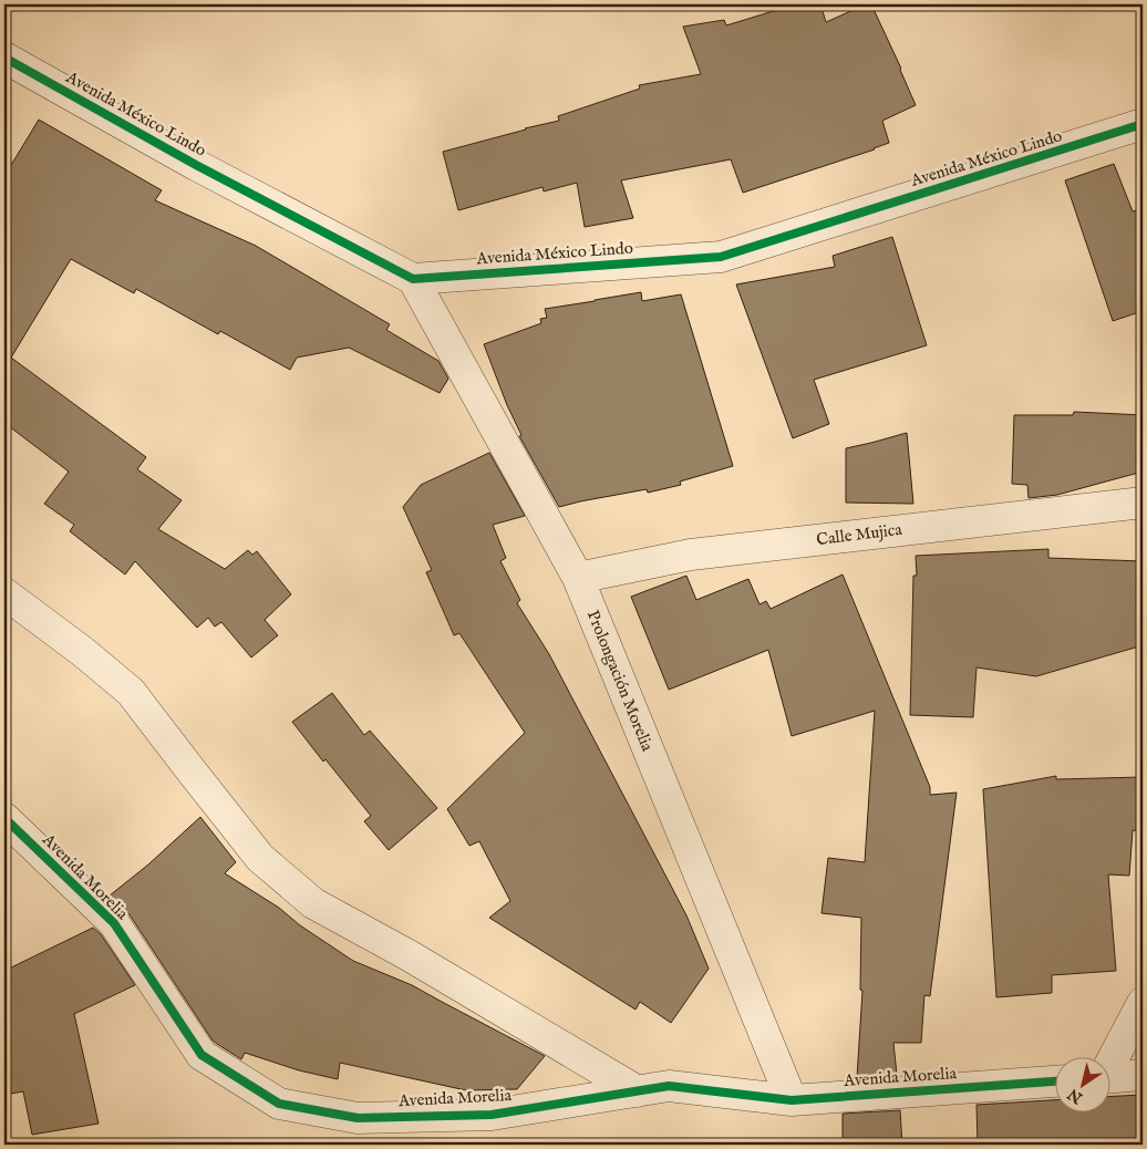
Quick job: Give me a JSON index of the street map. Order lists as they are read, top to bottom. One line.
{"streets":{"street":["Avenida México Lindo","Calle Mujica","Prolongación Morelia","Avenida Morelia"]},"crossings":[["Avenida México Lindo","Prolongación Morelia"],["Calle Mujica","Prolongación Morelia"],["Prolongación Morelia","Avenida Morelia"]],"north":"bottom left"}
